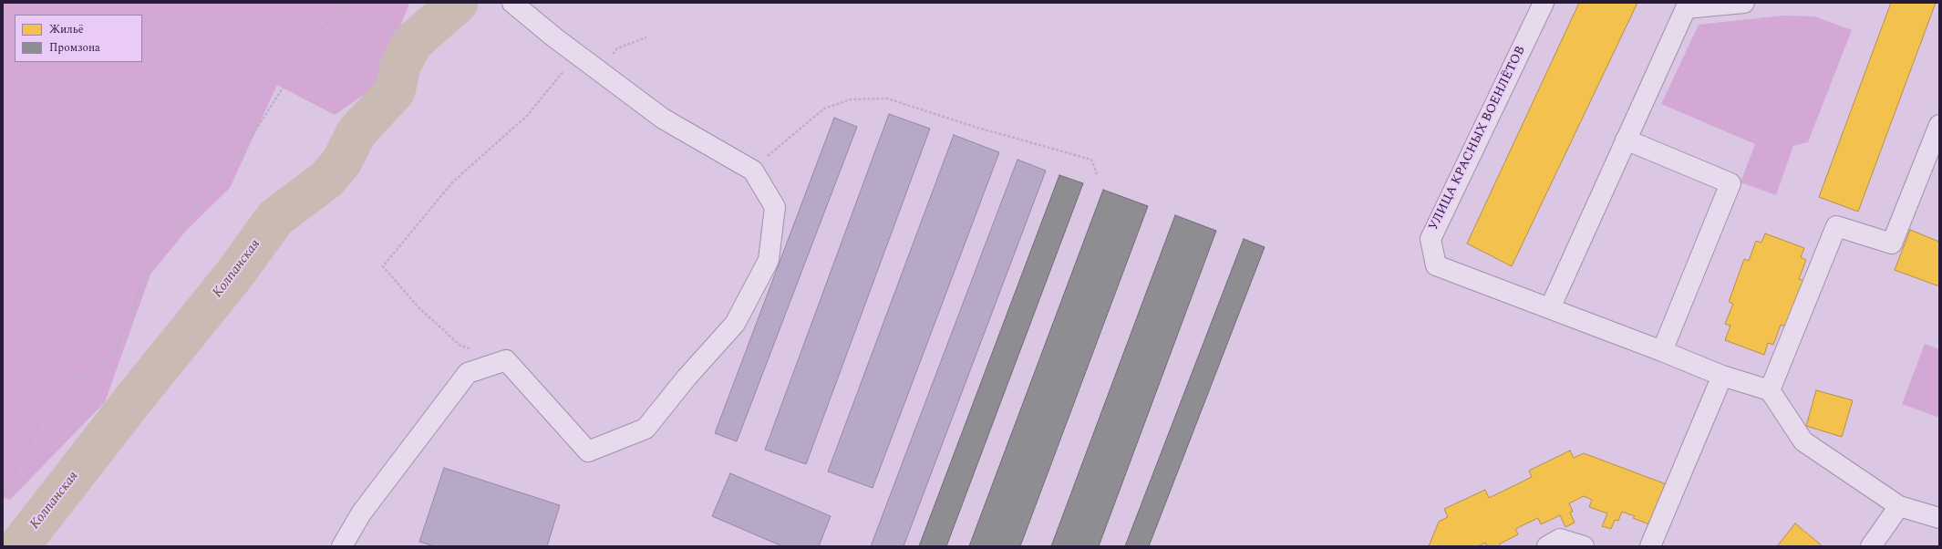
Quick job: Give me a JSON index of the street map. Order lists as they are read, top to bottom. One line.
{"streets":{"lane":["УЛИЦА КРАСНЫХ ВОЕНЛЁТОВ"]},"water":["Колпанская"],"legend":["Жильё","Промзона"]}
